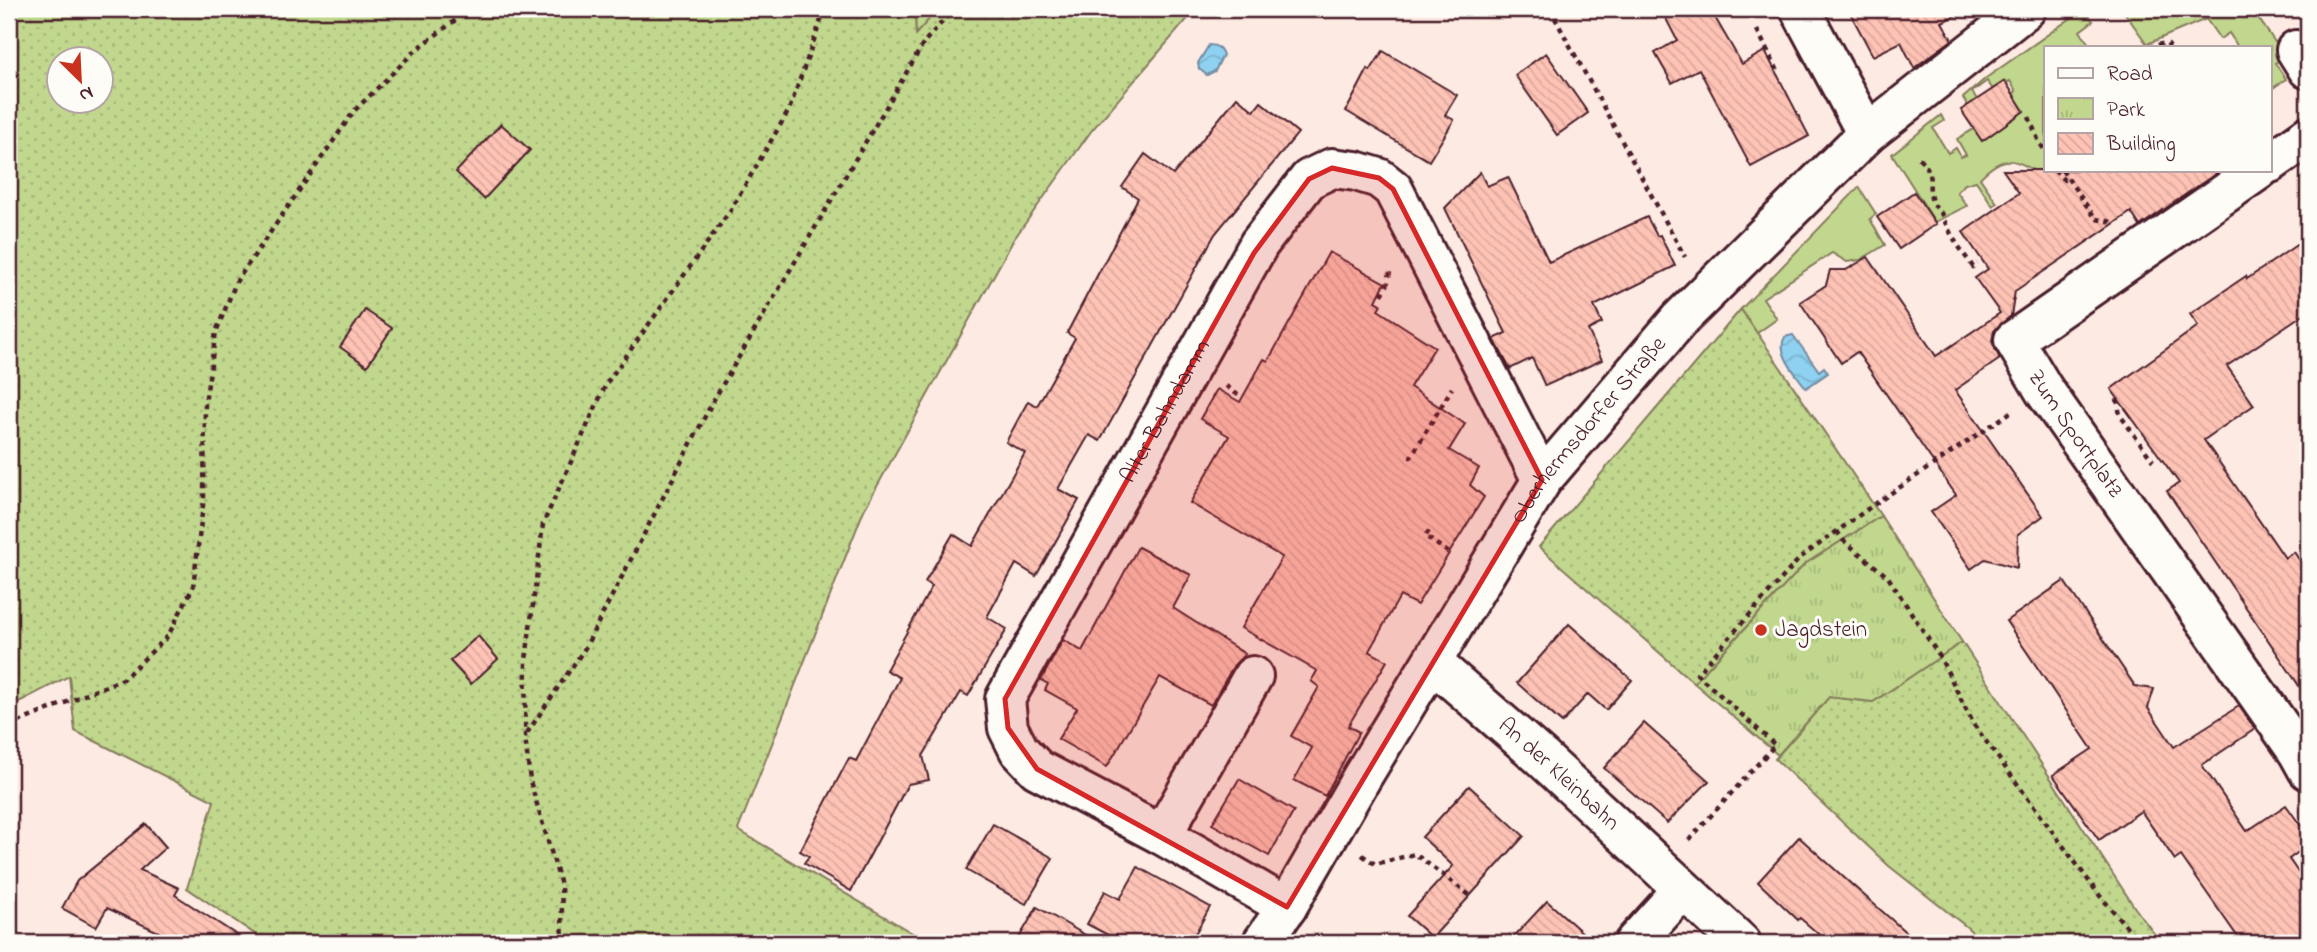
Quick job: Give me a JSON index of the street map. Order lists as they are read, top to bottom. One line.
{"streets":{"street":["Alter Bahndamm","Oberhermsdorfer Straße","Zum Sportplatz","An der Kleinbahn"]},"crossings":[["Alter Bahndamm","Oberhermsdorfer Straße"],["Oberhermsdorfer Straße","An der Kleinbahn"]],"places":["Jagdstein"],"legend":["Road","Park","Building"],"north":"bottom right"}
